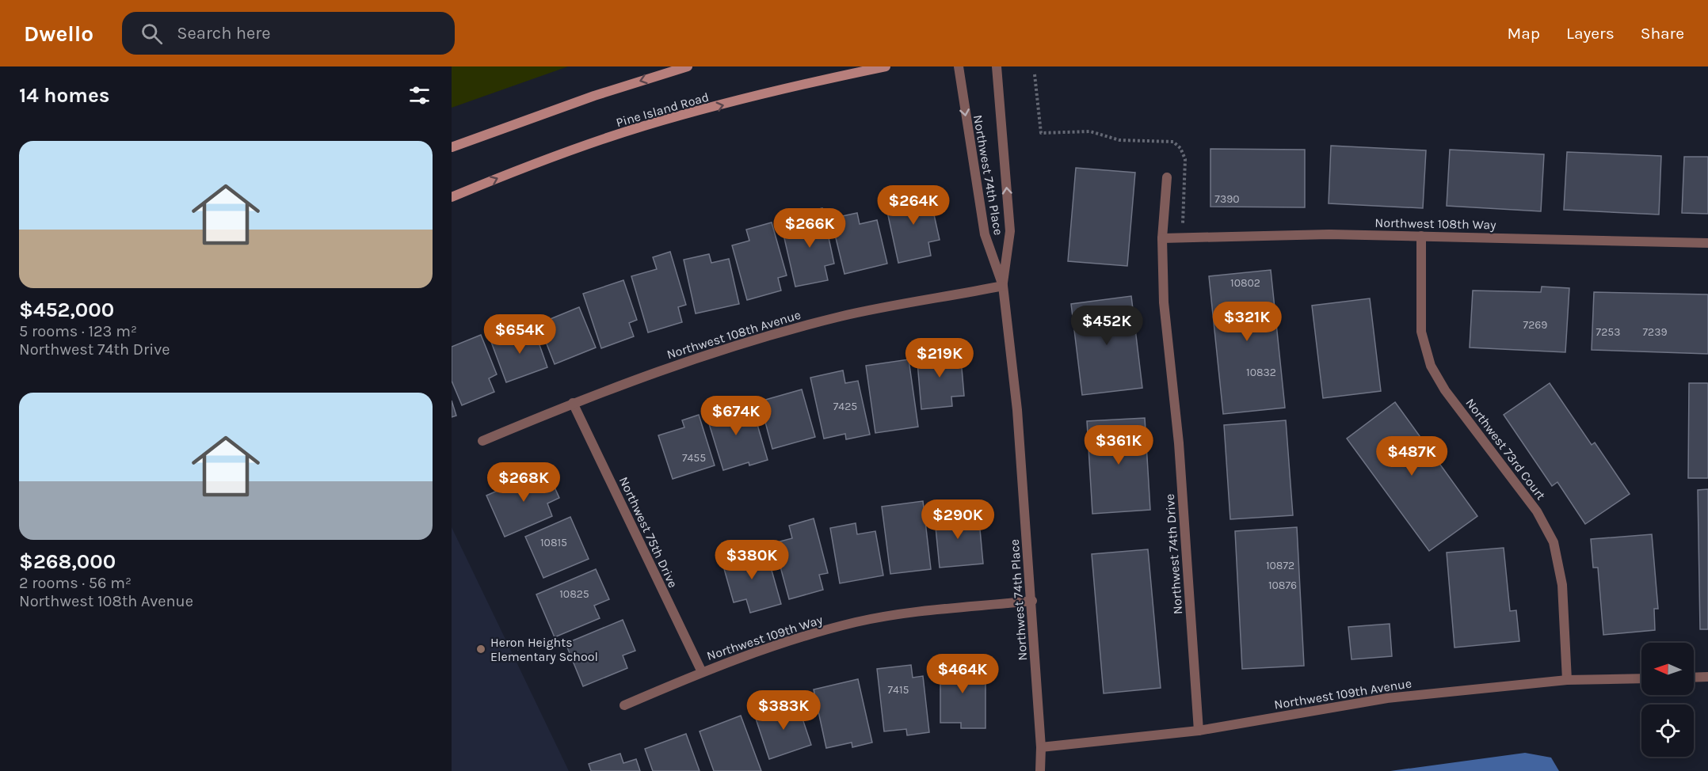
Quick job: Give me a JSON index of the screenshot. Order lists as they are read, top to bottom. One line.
{"streets":{"main road":["Pine Island Road"],"street":["Northwest 74th Place","Northwest 108th Way","Northwest 108th Avenue","Northwest 73rd Court","Northwest 75th Drive","Northwest 74th Drive","Northwest 109th Way","Northwest 109th Avenue"]},"crossings":[["Northwest 74th Place","Northwest 108th Avenue"],["Northwest 74th Place","Northwest 109th Way"],["Northwest 74th Place","Northwest 109th Avenue"],["Northwest 108th Way","Northwest 73rd Court"],["Northwest 108th Way","Northwest 74th Drive"],["Northwest 108th Avenue","Northwest 75th Drive"],["Northwest 73rd Court","Northwest 109th Avenue"],["Northwest 75th Drive","Northwest 109th Way"],["Northwest 74th Drive","Northwest 109th Avenue"]],"places":["Heron Heights Elementary School"],"house_numbers":["7390","10802","7269","7253","7239","10832","7425","7455","10815","10872","10876","10825","7415"],"north":"left","page":{"header":"Dwello","search":"Search here","nav":["Map","Layers","Share"],"heading":"14 homes","list":[{"name":"$452,000","note":"5 rooms · 123 m² · Northwest 74th Drive"},{"name":"$268,000","note":"2 rooms · 56 m² · Northwest 108th Avenue"}],"price":["$264K","$266K","$321K","$452K","$654K","$219K","$674K","$361K","$487K","$268K","$290K","$380K","$464K","$383K"]}}
